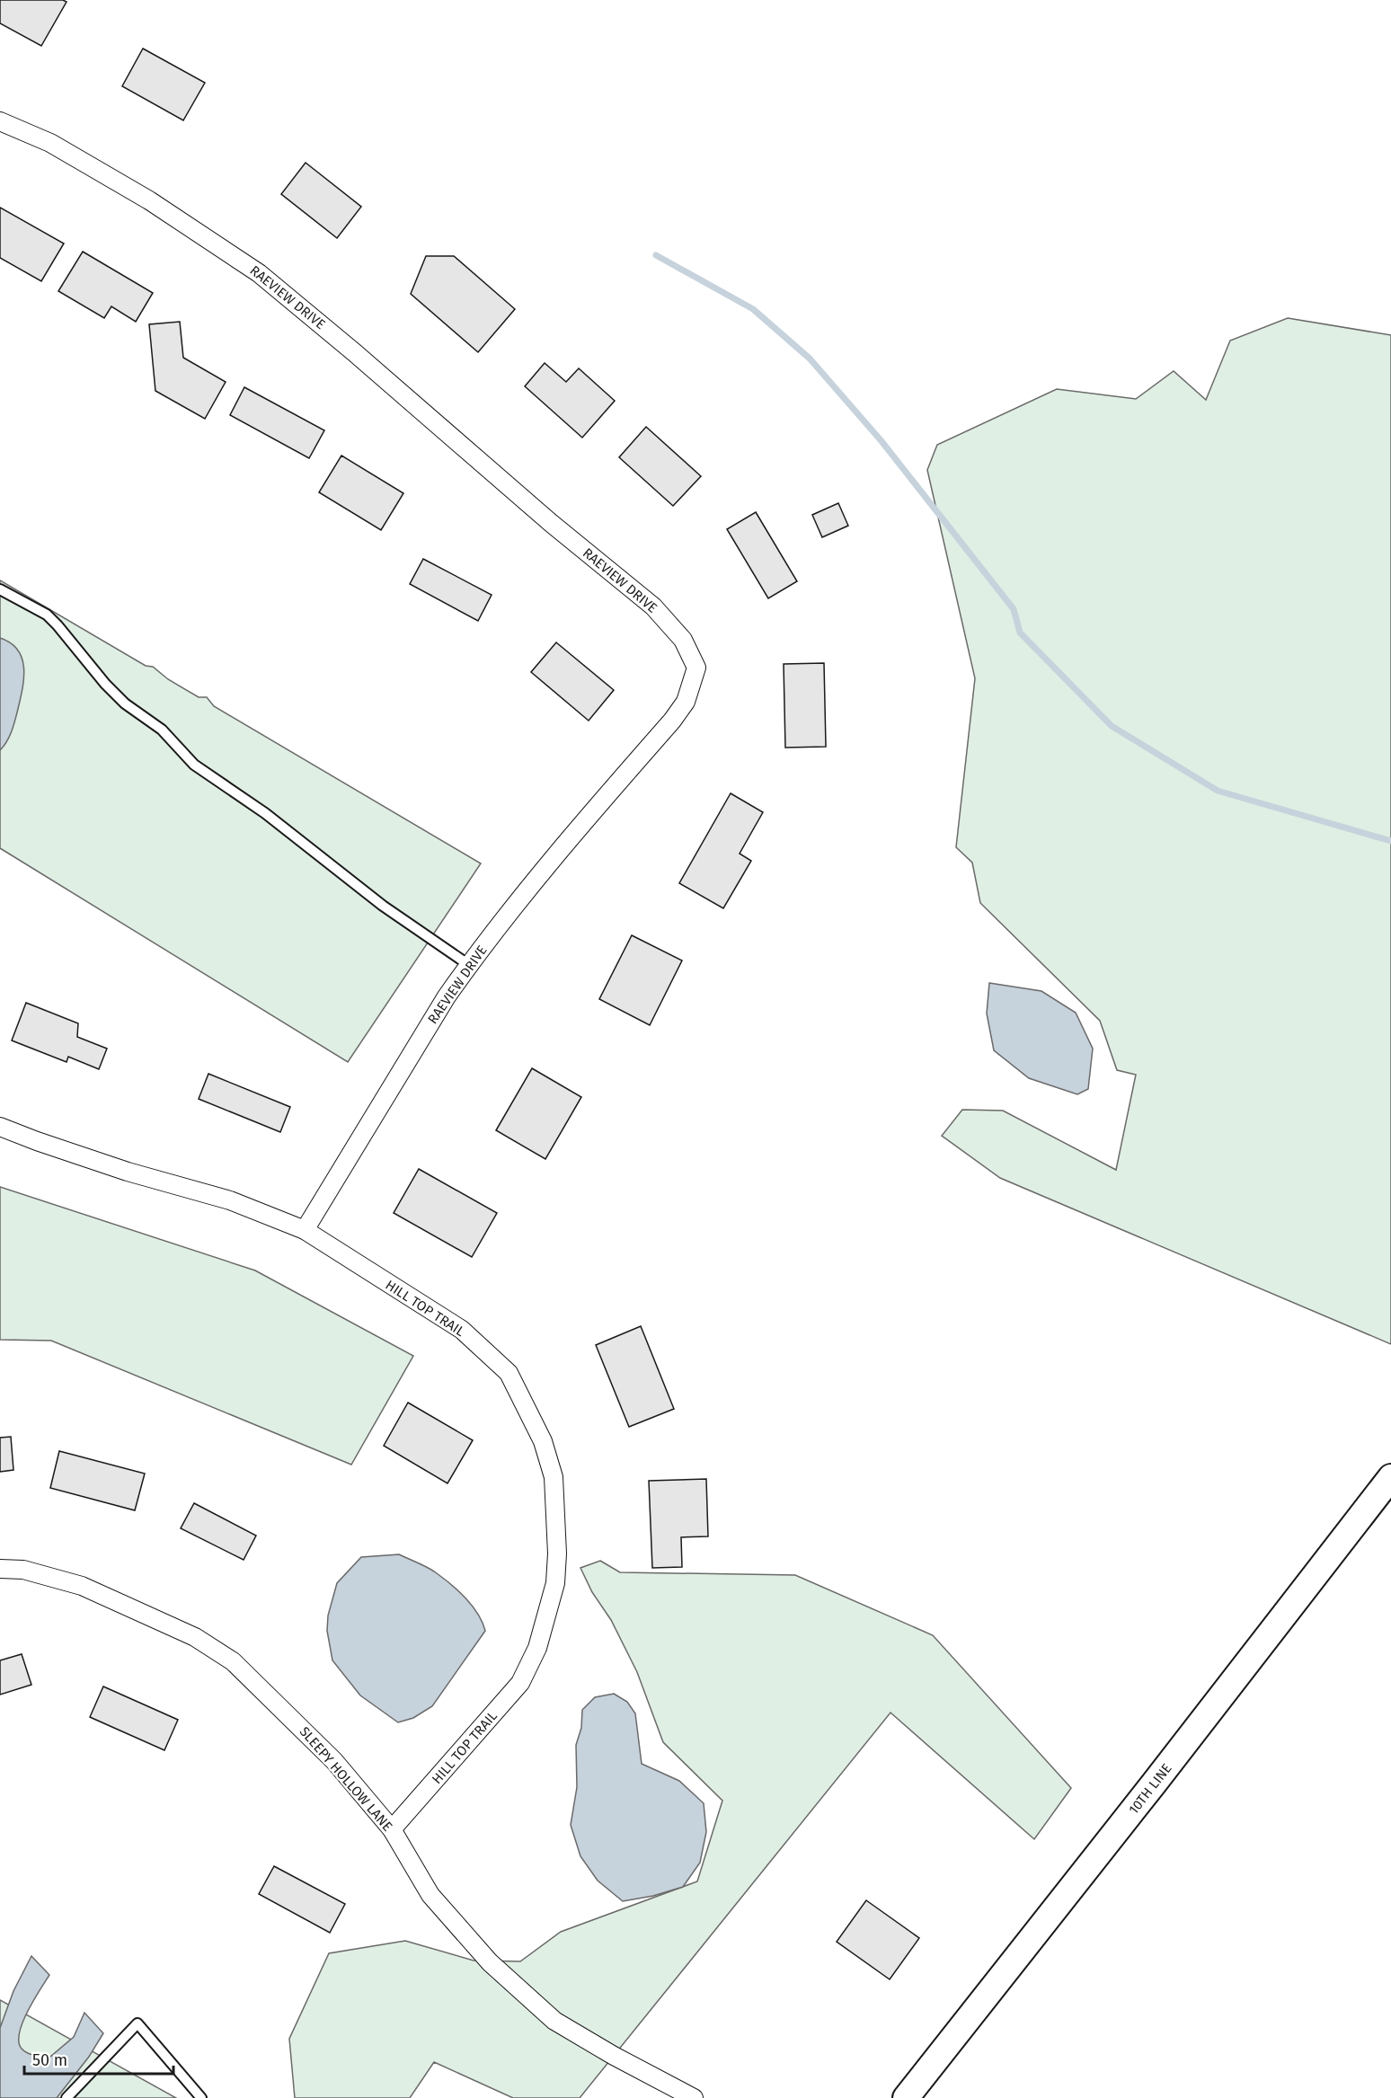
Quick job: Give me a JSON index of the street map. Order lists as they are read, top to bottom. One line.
{"streets":{"main road":["10TH LINE"],"street":["RAEVIEW DRIVE","HILL TOP TRAIL","SLEEPY HOLLOW LANE"]},"crossings":[["RAEVIEW DRIVE","HILL TOP TRAIL"],["HILL TOP TRAIL","SLEEPY HOLLOW LANE"]],"scale_bar":"50 m"}
